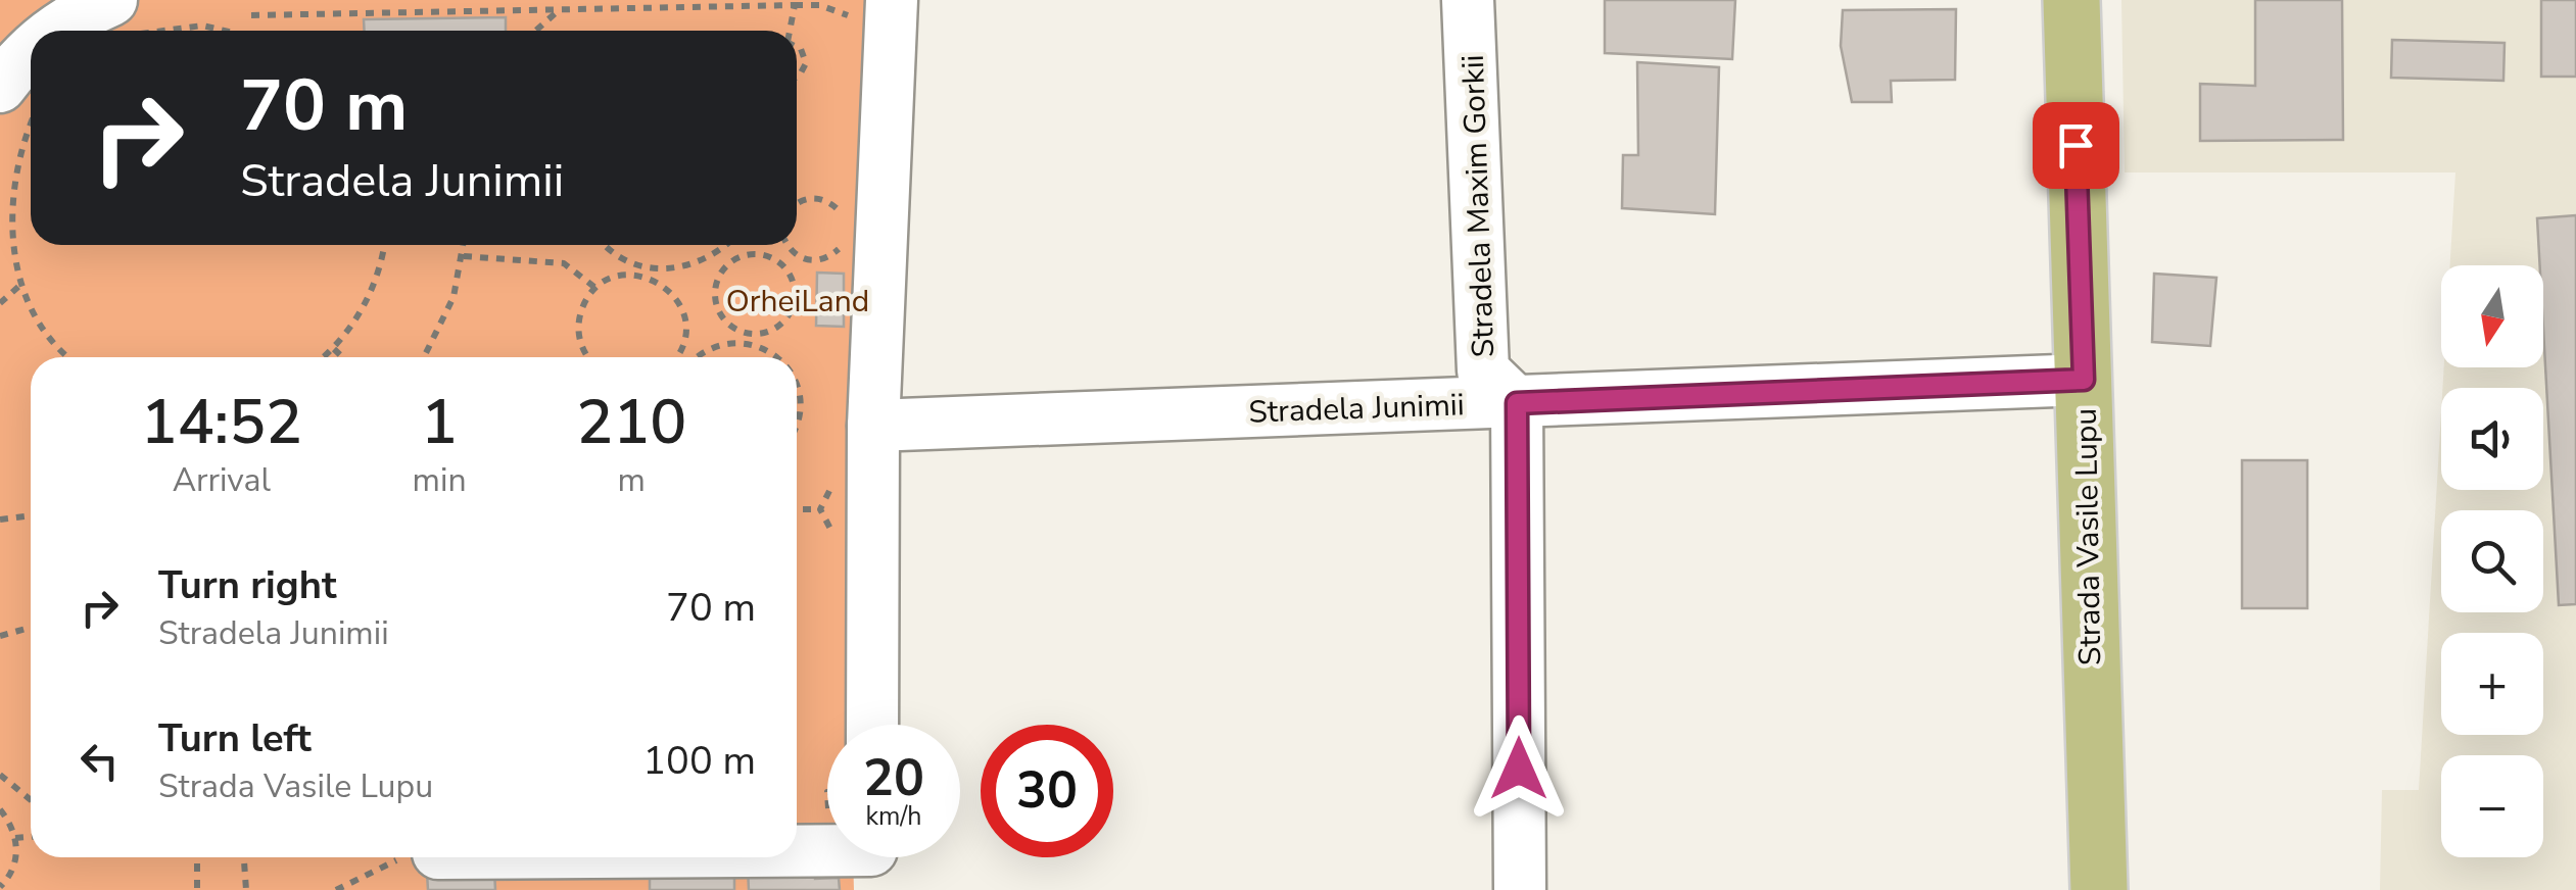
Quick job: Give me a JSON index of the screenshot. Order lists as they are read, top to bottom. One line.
{"streets":{"main road":["Strada Vasile Lupu"],"street":["Stradela Maxim Gorkii","Stradela Junimii"]},"crossings":[["Stradela Maxim Gorkii","Stradela Junimii"],["Stradela Junimii","Strada Vasile Lupu"]],"parks":["OrheiLand"],"north":"bottom","page":{"turn":["70 m","Stradela Junimii"],"map_buttons":["+","−"],"eta":["14:52","Arrival","1","min","210","m"],"list":[{"name":"Turn right","note":"Stradela Junimii","value":"70 m"},{"name":"Turn left","note":"Strada Vasile Lupu","value":"100 m"}],"speed":"20 km/h","limit":"30"}}
